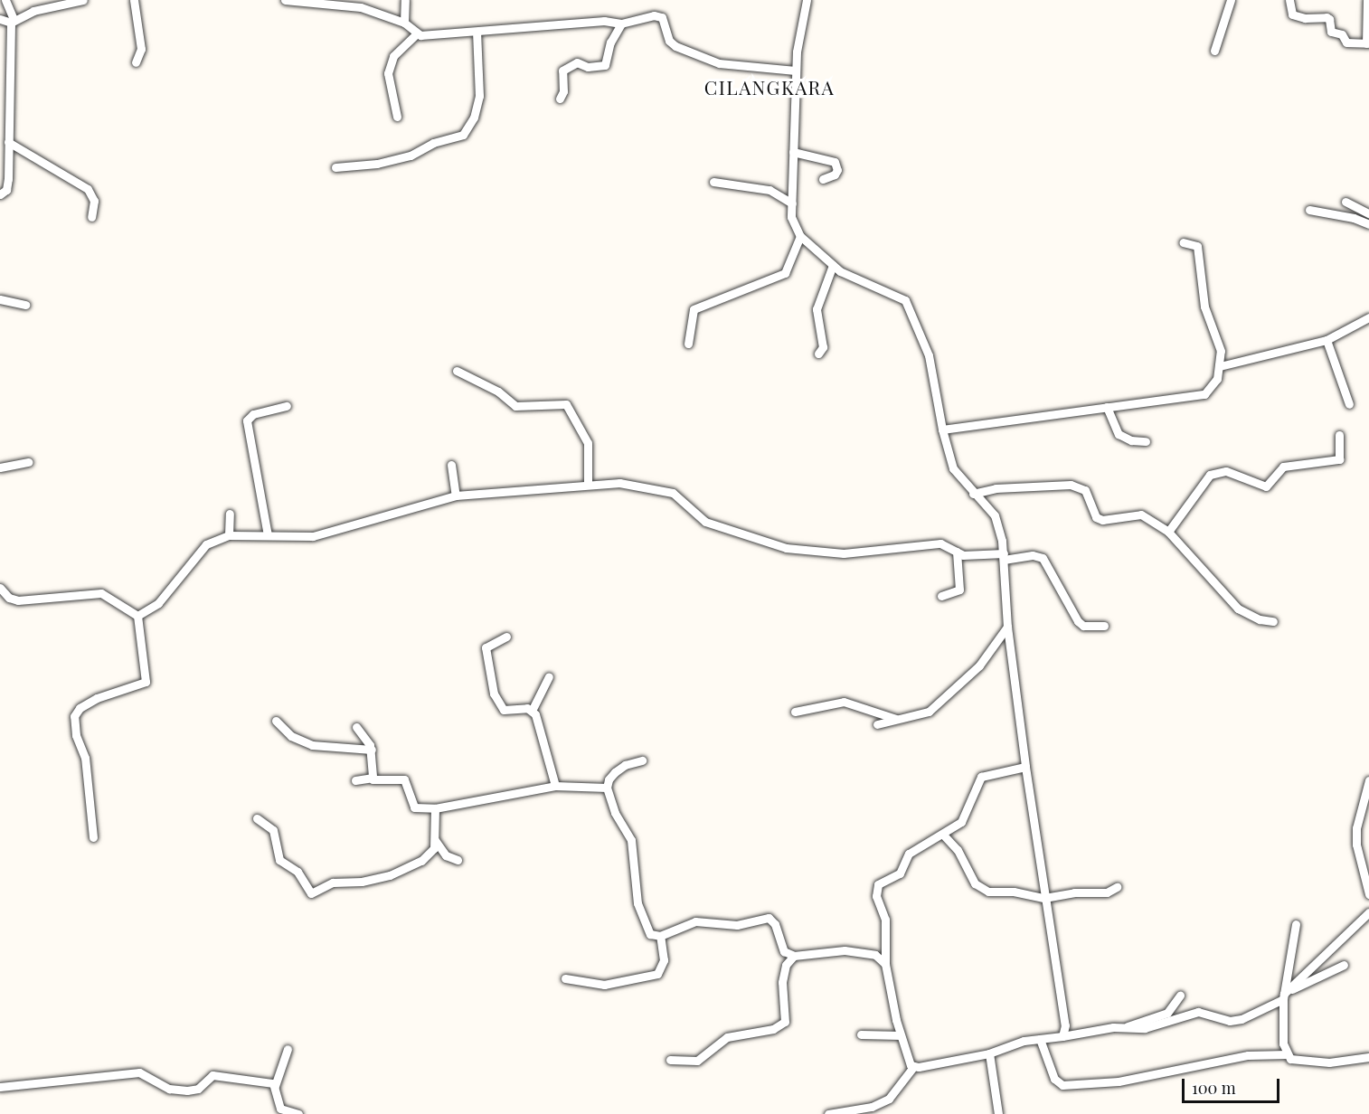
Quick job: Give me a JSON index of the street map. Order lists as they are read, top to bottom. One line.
{"districts":["CILANGKARA"],"scale_bar":"100 m"}
